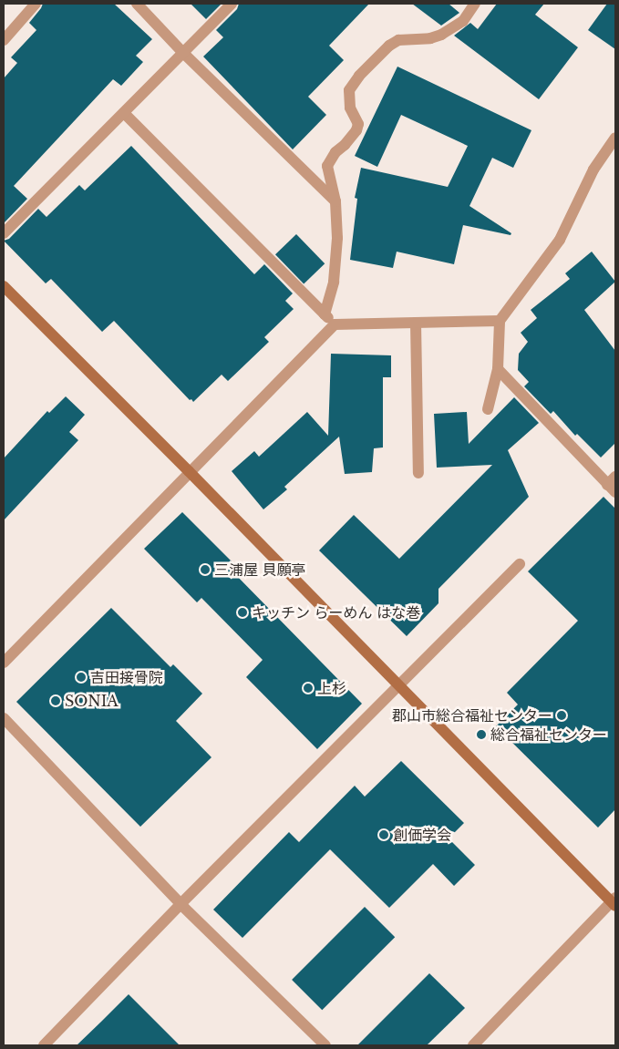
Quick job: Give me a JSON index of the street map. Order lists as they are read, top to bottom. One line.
{"places":["三浦屋 貝願亭","キッチン らーめん はな巻","吉田接骨院","上杉","SONIA","郡山市総合福祉センター","総合福祉センター","創価学会"]}
